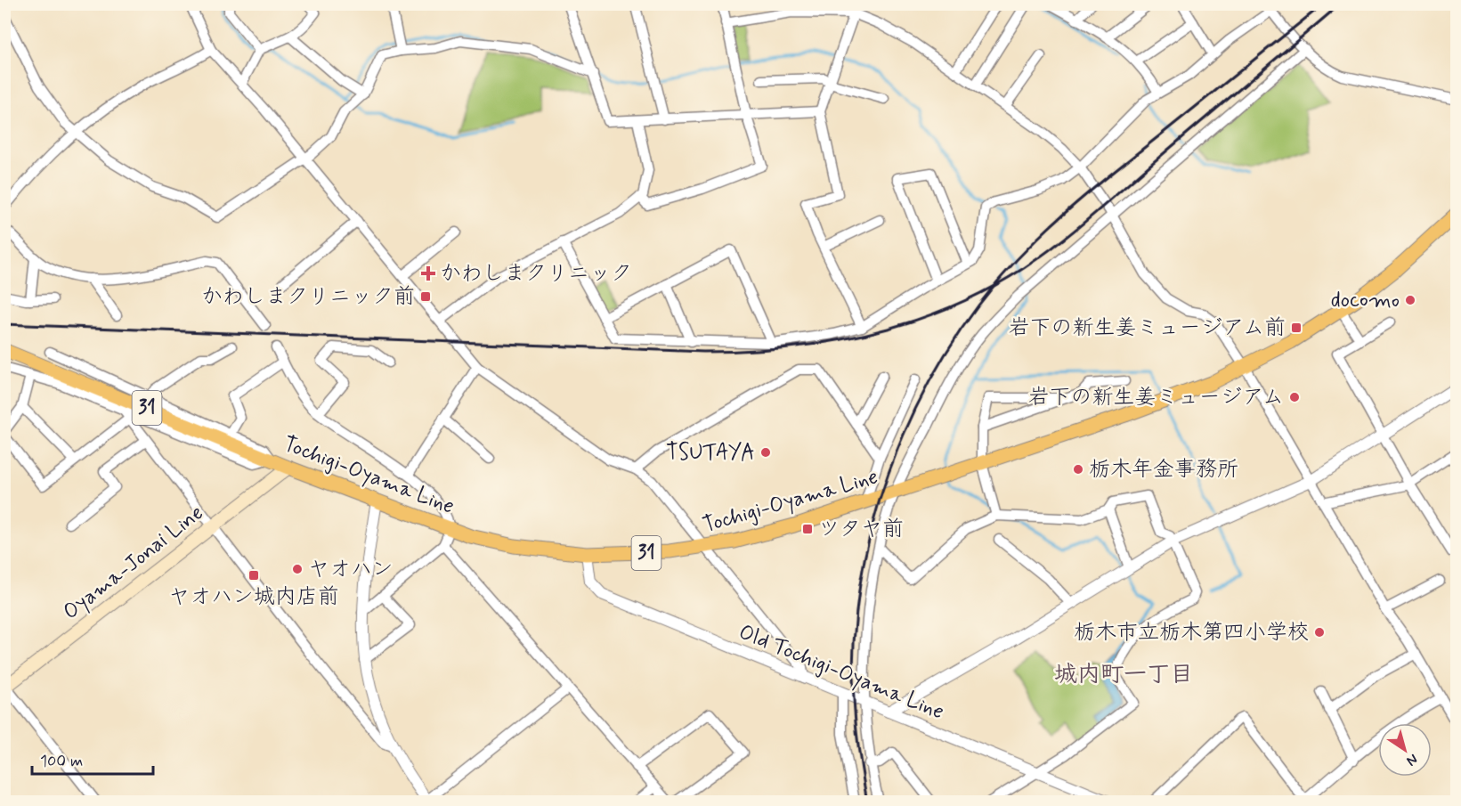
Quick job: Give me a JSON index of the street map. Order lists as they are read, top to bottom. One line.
{"streets":{"main road":["31","Tochigi-Oyama Line","Oyama-Jonai Line"],"street":["Old Tochigi-Oyama Line"]},"crossings":[["Tochigi-Oyama Line","Oyama-Jonai Line"],["Tochigi-Oyama Line","Old Tochigi-Oyama Line"]],"districts":["城内町一丁目"],"places":{"health":["かわしまクリニック"],"transit":["かわしまクリニック前","岩下の新生姜ミュージアム前","ツタヤ前","ヤオハン城内店前"],"other":["docomo","岩下の新生姜ミュージアム","TSUTAYA","栃木年金事務所","ヤオハン","栃木市立栃木第四小学校"]},"scale_bar":"100 m","north":"bottom right"}
